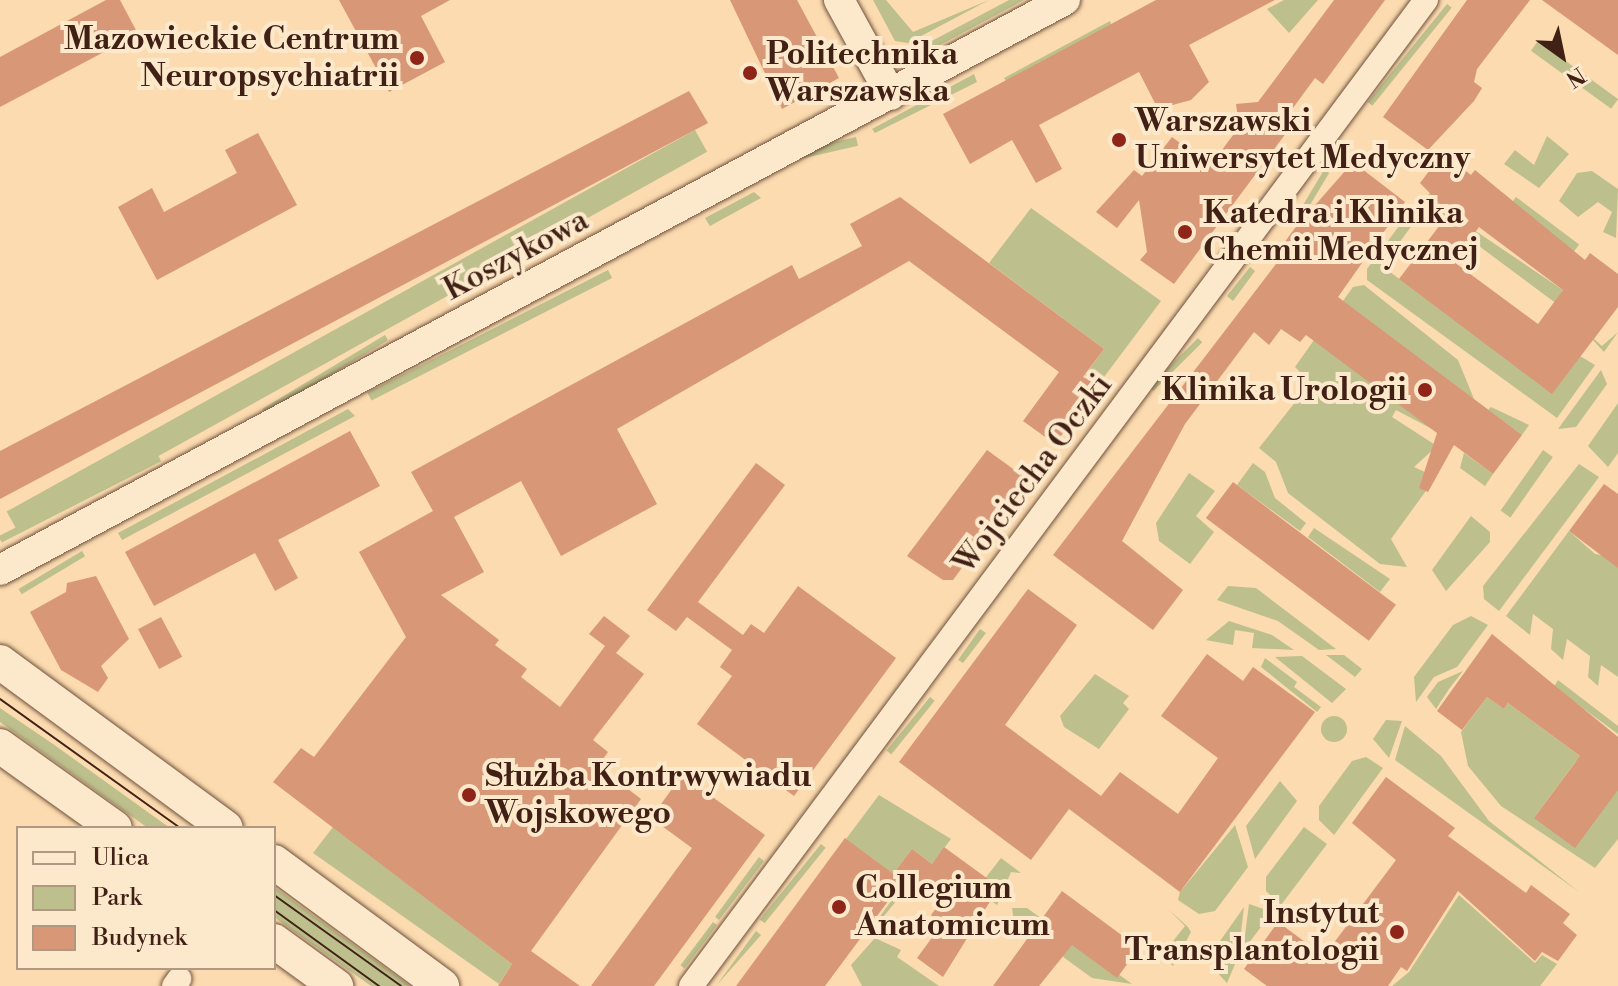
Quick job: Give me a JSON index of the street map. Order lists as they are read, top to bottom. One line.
{"streets":{"street":["Koszykowa","Wojciecha Oczki"]},"places":["Mazowieckie Centrum Neuropsychiatrii","Politechnika Warszawska","Warszawski Uniwersytet Medyczny","Katedra i Klinika Chemii Medycznej","Klinika Urologii","Służba Kontrwywiadu Wojskowego","Collegium Anatomicum","Instytut Transplantologii"],"legend":["Ulica","Park","Budynek"],"north":"bottom right"}
